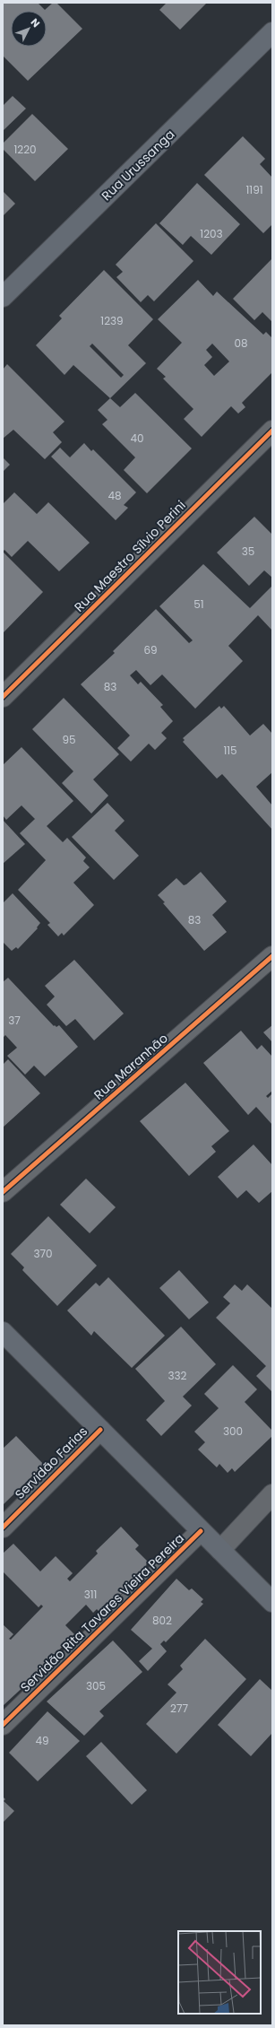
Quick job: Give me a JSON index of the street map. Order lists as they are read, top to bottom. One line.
{"streets":{"main road":["Rua Urussanga"],"street":["Rua Maestro Sílvio Perini","Rua Maranhão","Servidão Farias","Servidão Rita Tavares Vieira Pereira"]},"house_numbers":["1220","1191","1203","1239","08","40","48","35","51","69","83","95","115","83","37","370","332","300","311","802","305","277","49"],"north":"top right"}
